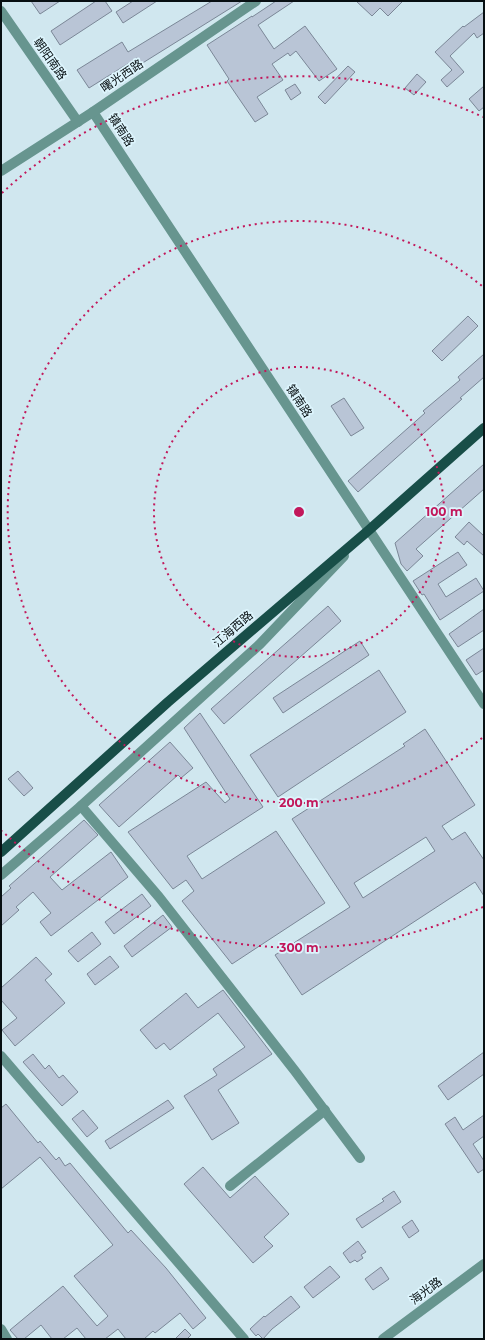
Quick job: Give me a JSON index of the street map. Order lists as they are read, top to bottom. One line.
{"streets":{"main road":["江海西路"],"street":["朝阳南路","曙光西路","镇南路","海光路"]},"crossings":[["朝阳南路","曙光西路"],["曙光西路","镇南路"],["镇南路","江海西路"]],"rings":["100 m","200 m","300 m"]}
